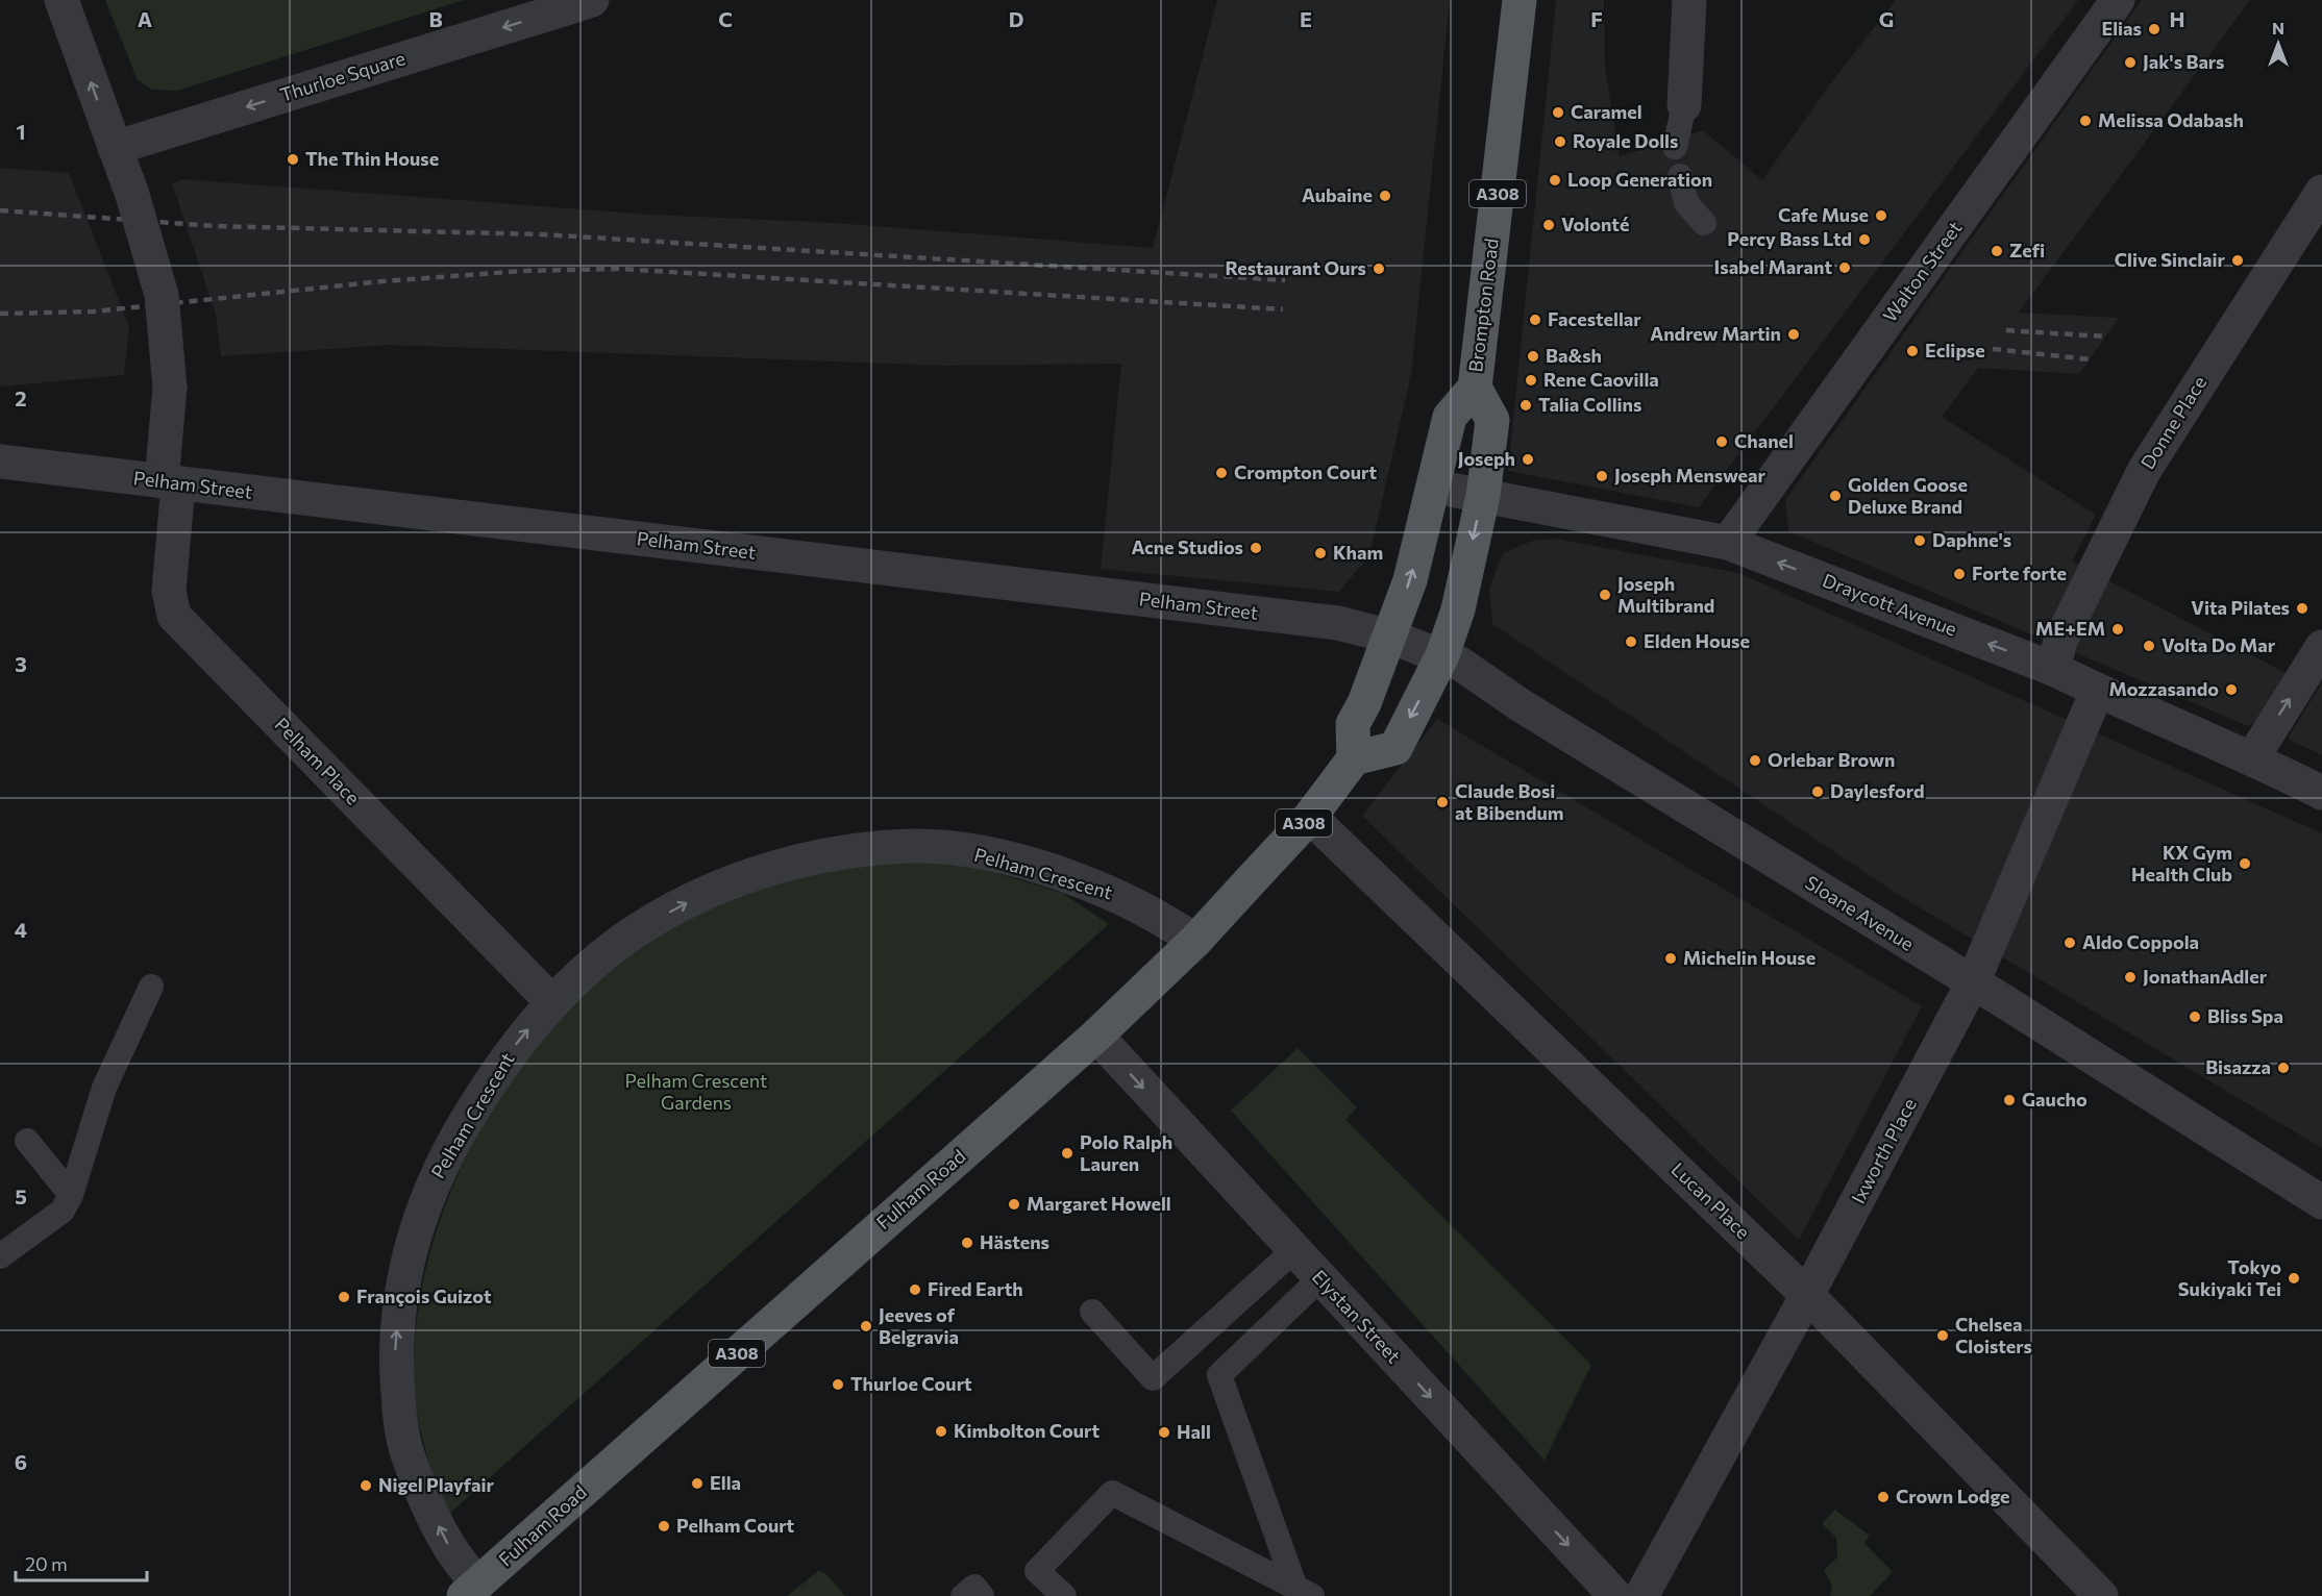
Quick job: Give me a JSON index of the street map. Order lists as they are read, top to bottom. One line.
{"streets":{"main road":["A308","Brompton Road","Fulham Road"],"street":["Thurloe Square","Walton Street","Donne Place","Pelham Street","Draycott Avenue","Pelham Place","Pelham Crescent","Sloane Avenue","Ixworth Place","Lucan Place","Elystan Street"]},"crossings":[["Walton Street","Draycott Avenue"],["Brompton Road","Pelham Street"],["Brompton Road","Draycott Avenue"],["Brompton Road","Sloane Avenue"],["Donne Place","Draycott Avenue"],["Pelham Street","Pelham Place"],["Pelham Street","Sloane Avenue"],["Draycott Avenue","Ixworth Place"],["Pelham Place","Pelham Crescent"],["Pelham Crescent","Fulham Road"],["Sloane Avenue","Ixworth Place"],["Ixworth Place","Lucan Place"],["Fulham Road","Lucan Place"],["Fulham Road","Elystan Street"]],"one_way":["Thurloe Square","Draycott Avenue","Elystan Street"],"parks":["Pelham Crescent Gardens"],"places":["Elias","Jak's Bars","Caramel","Melissa Odabash","Royale Dolls","The Thin House","Loop Generation","Aubaine","Cafe Muse","Volonté","Percy Bass Ltd","Zefi","Clive Sinclair","Isabel Marant","Restaurant Ours","Facestellar","Andrew Martin","Eclipse","Ba&sh","Rene Caovilla","Talia Collins","Chanel","Joseph","Crompton Court","Joseph Menswear","Golden Goose Deluxe Brand","Daphne's","Acne Studios","Kham","Forte forte","Joseph Multibrand","Vita Pilates","ME+EM","Elden House","Volta Do Mar","Mozzasando","Orlebar Brown","Daylesford","Claude Bosi at Bibendum","KX Gym Health Club","Aldo Coppola","Michelin House","JonathanAdler","Bliss Spa","Bisazza","Gaucho","Polo Ralph Lauren","Margaret Howell","Hästens","Tokyo Sukiyaki Tei","Fired Earth","François Guizot","Jeeves of Belgravia","Chelsea Cloisters","Thurloe Court","Kimbolton Court","Hall","Ella","Nigel Playfair","Crown Lodge","Pelham Court"],"scale_bar":"20 m","north":"top","grid":{"columns":["A","B","C","D","E","F","G","H"],"rows":["1","2","3","4","5","6"]}}
